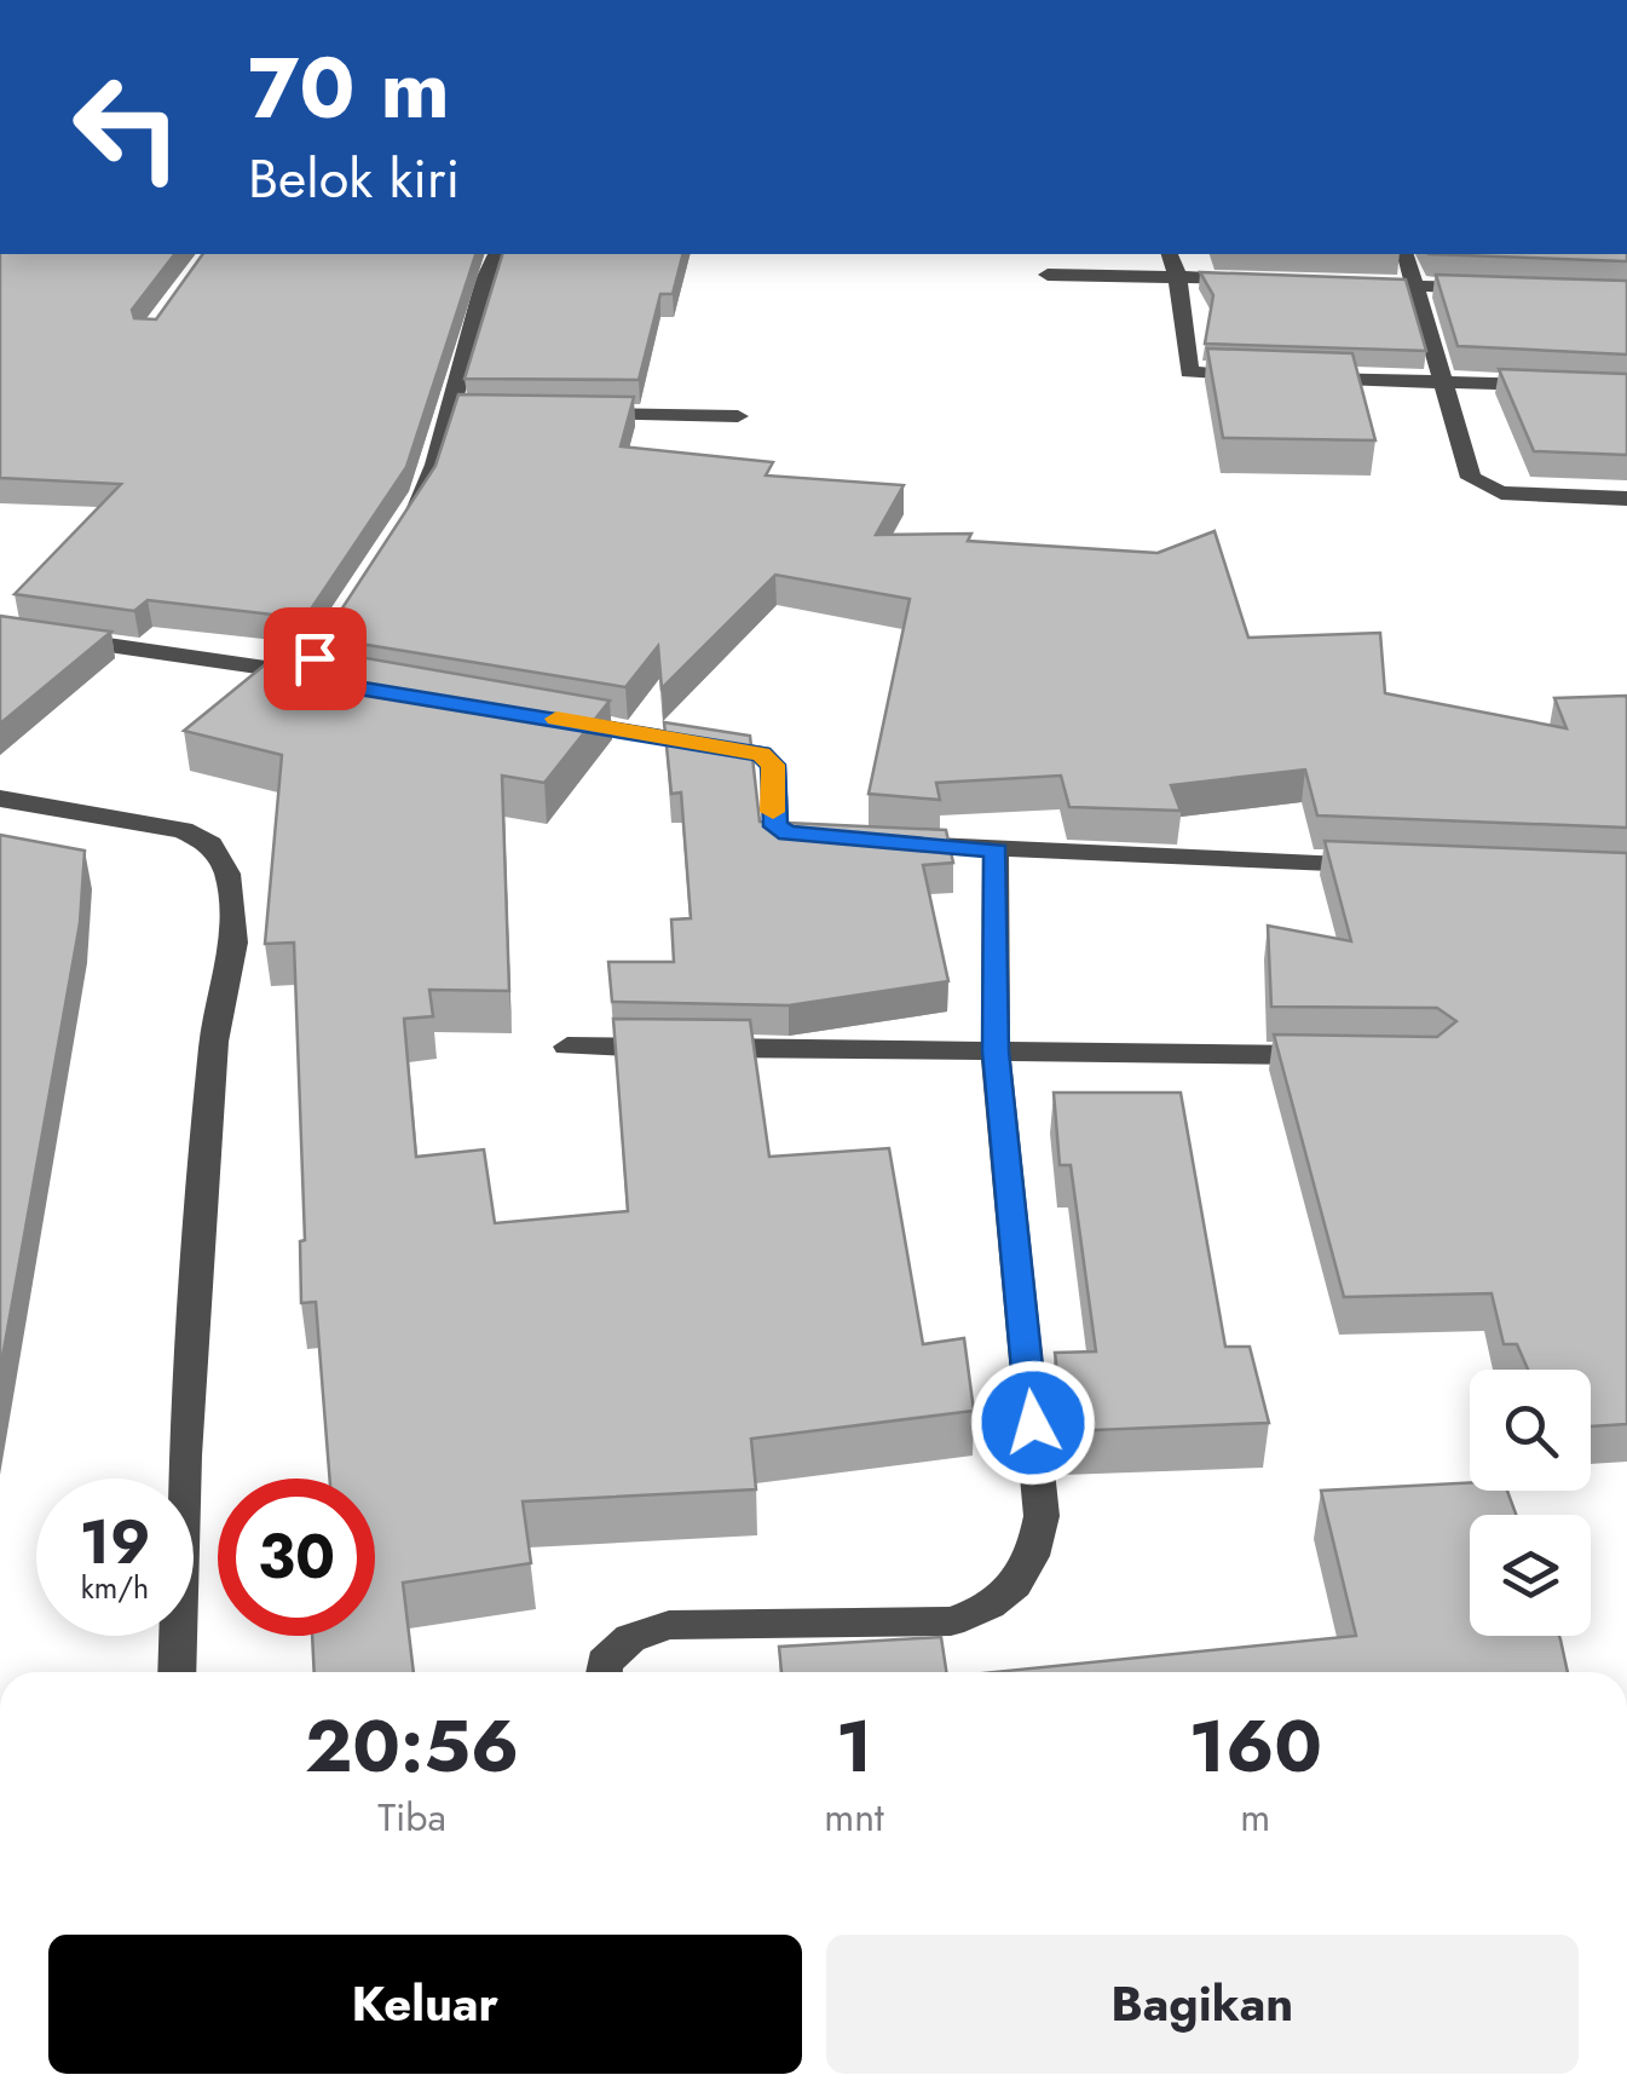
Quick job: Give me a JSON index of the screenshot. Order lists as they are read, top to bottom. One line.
{"page":{"turn":["70 m","Belok kiri"],"speed":"19 km/h","limit":"30","eta":["20:56","Tiba","1","mnt","160","m"],"buttons":["Keluar","Bagikan"]}}
